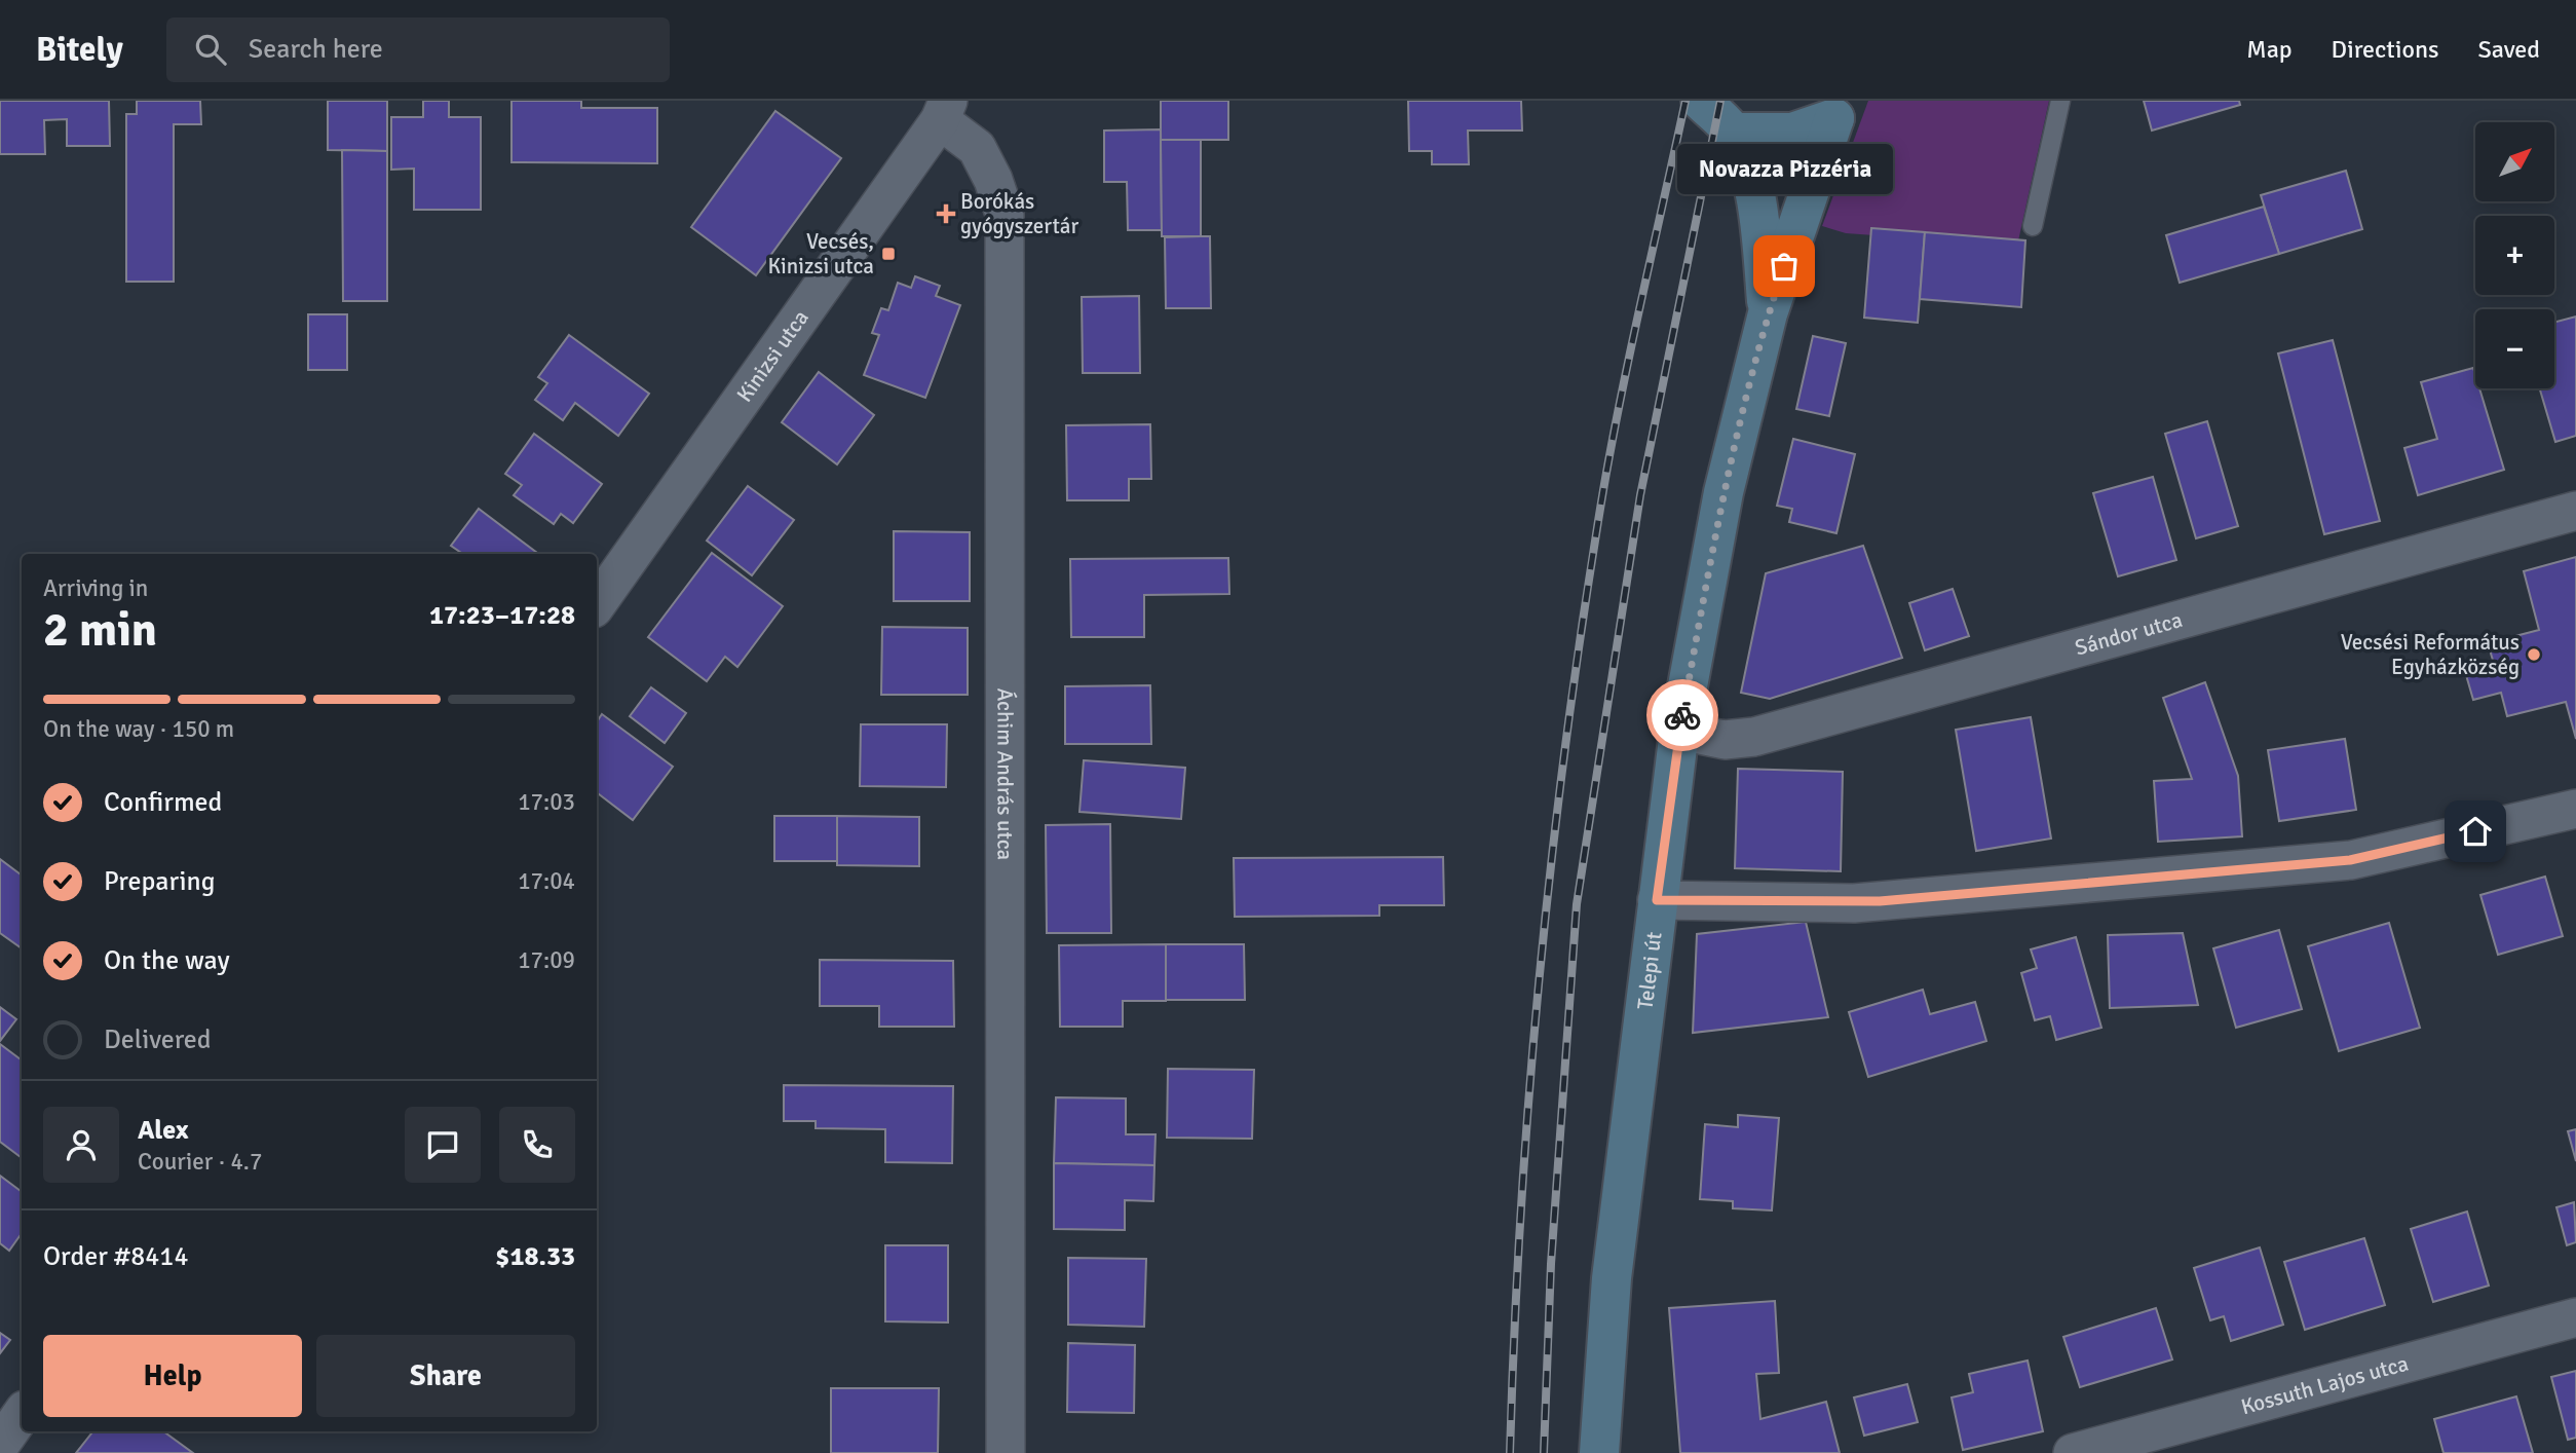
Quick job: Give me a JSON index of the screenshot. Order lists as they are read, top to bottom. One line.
{"streets":{"main road":["Telepi út"],"street":["Kinizsi utca","Sándor utca","Áchim András utca","Kossuth Lajos utca"]},"crossings":[["Kinizsi utca","Áchim András utca"],["Sándor utca","Telepi út"]],"places":{"health":["Borókás gyógyszertár"],"transit":["Vecsés, Kinizsi utca"],"other":["Novazza Pizzéria","Vecsési Református Egyházközség"]},"north":"top right","page":{"header":"Bitely","search":"Search here","nav":["Map","Directions","Saved"],"map_buttons":["+","−"],"bubble":"Novazza Pizzéria","heading":["2 min","Arriving in","17:23–17:28"],"panel":["Alex","Courier · 4.7","Order #8414","$18.33"],"bar":"On the way · 150 m","list":[["Confirmed","17:03"],["Preparing","17:04"],["On the way","17:09"],"Delivered"],"buttons":["Help","Share"]}}
